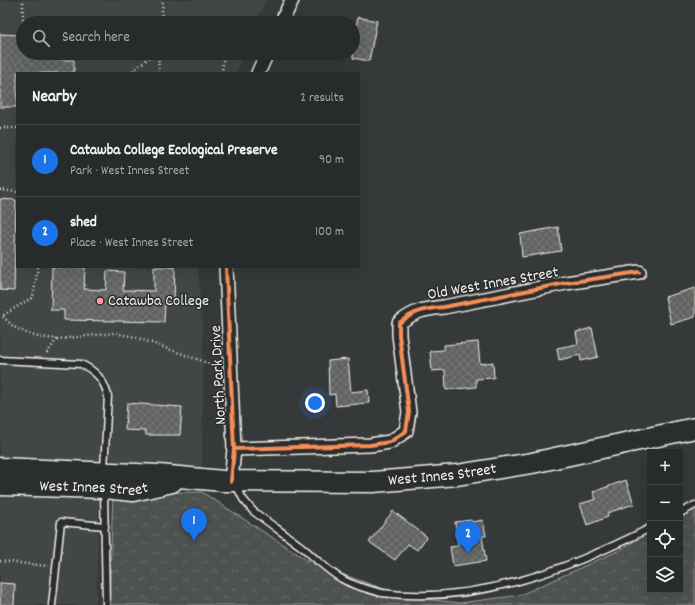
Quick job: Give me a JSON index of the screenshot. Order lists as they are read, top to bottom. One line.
{"streets":{"main road":["West Innes Street"],"street":["Old West Innes Street","North Park Drive"]},"crossings":[["Old West Innes Street","North Park Drive"],["North Park Drive","West Innes Street"]],"places":["Catawba College"],"page":{"search":"Search here","heading":["Nearby","2 results"],"list":[{"mark":"1","name":"Catawba College Ecological Preserve","note":"Park · West Innes Street","value":"90 m"},{"mark":"2","name":"shed","note":"Place · West Innes Street","value":"100 m"}],"map_buttons":["+","−"],"pins":["1","2"]}}
